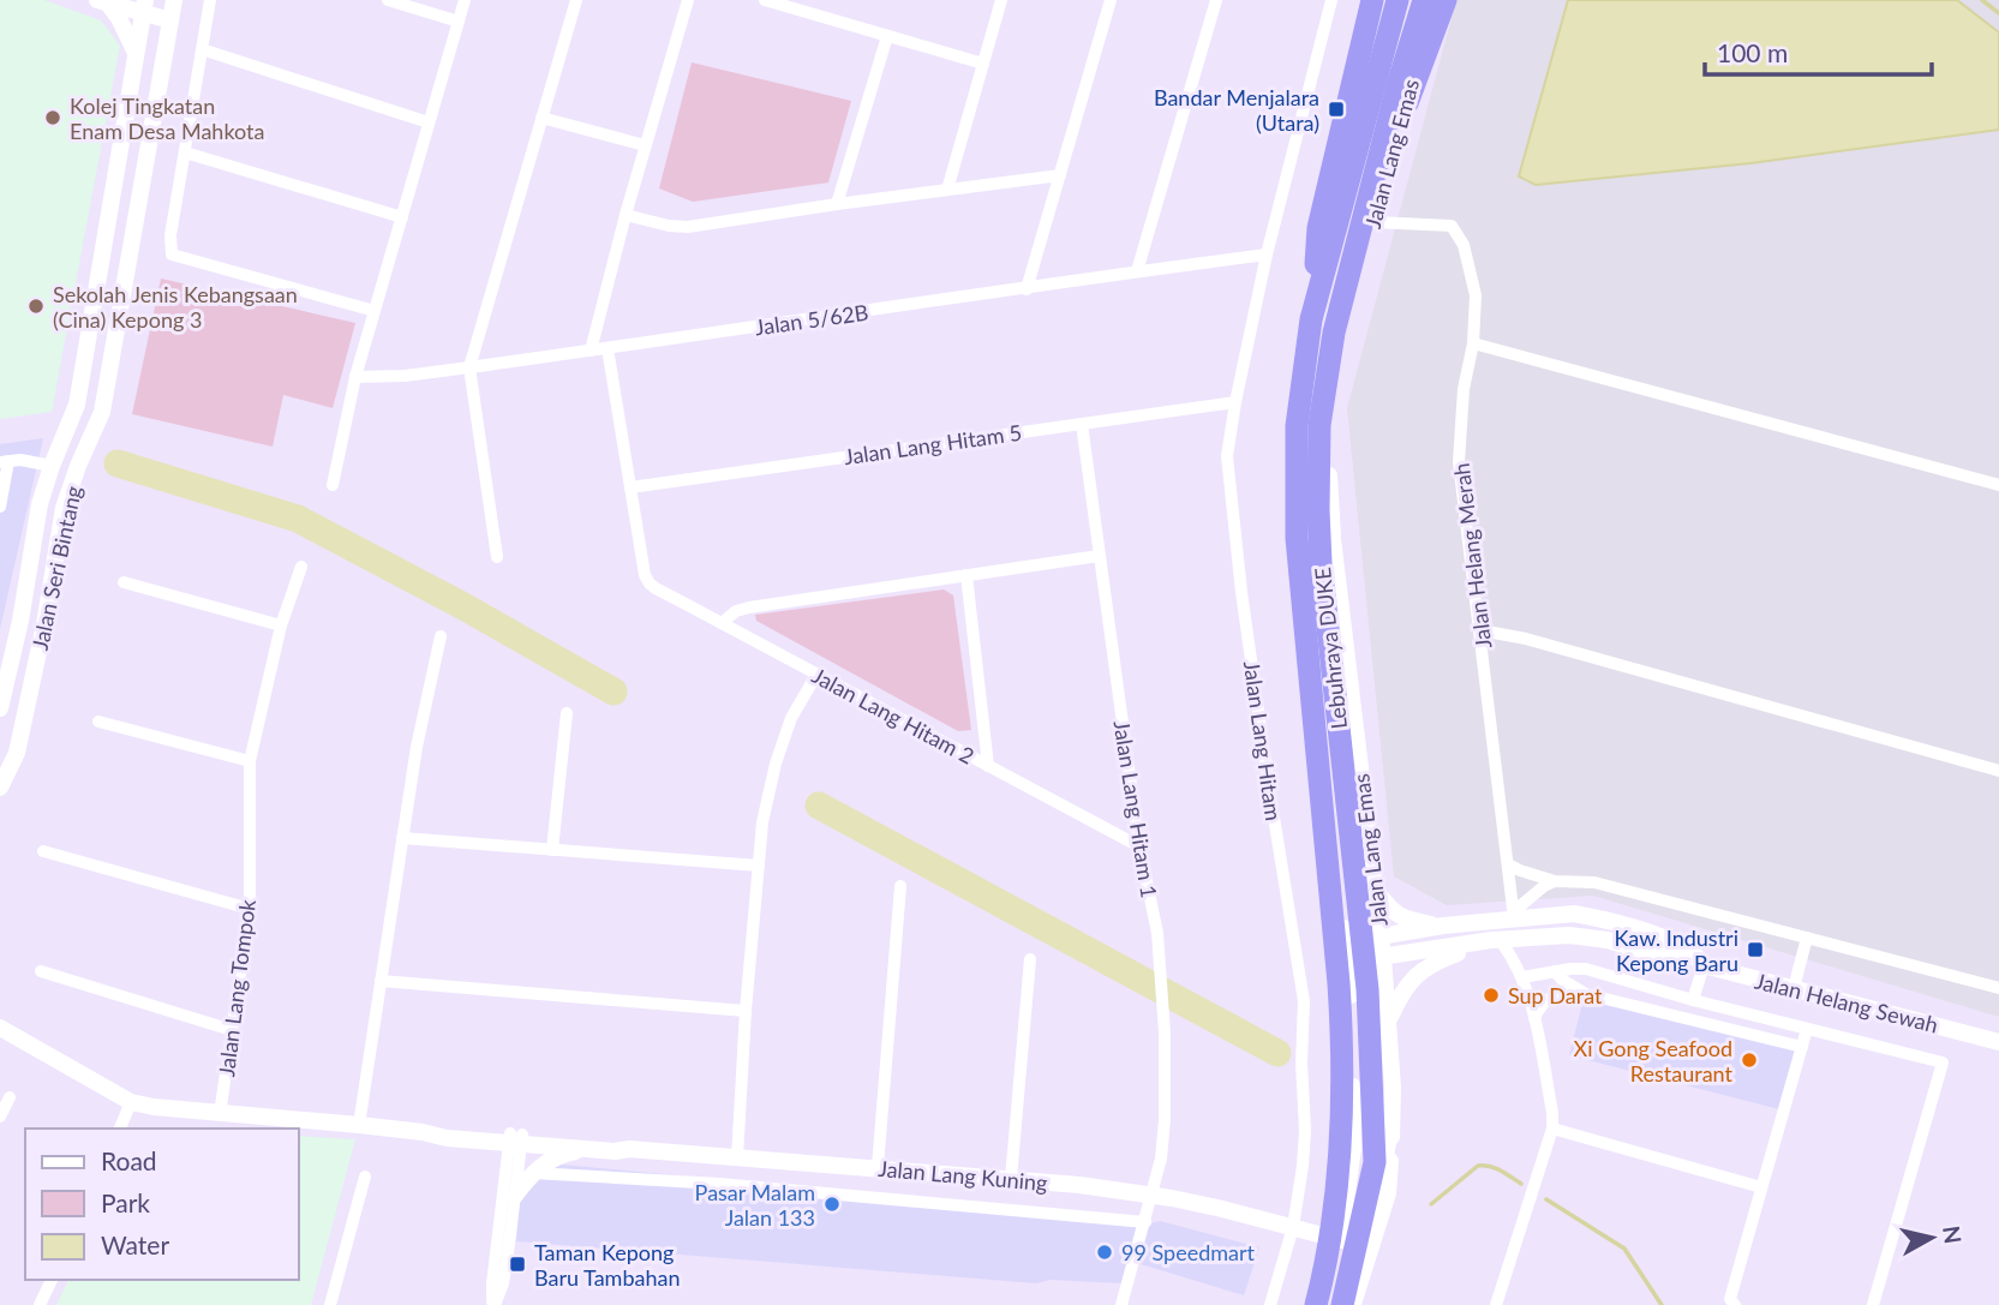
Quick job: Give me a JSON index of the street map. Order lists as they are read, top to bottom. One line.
{"streets":{"highway":["Lebuhraya DUKE"],"street":["Jalan Lang Emas","Jalan 5/62B","Jalan Lang Hitam 5","Jalan Helang Merah","Jalan Seri Bintang","Jalan Lang Hitam 2","Jalan Lang Hitam","Jalan Lang Hitam 1","Jalan Lang Tompok","Jalan Helang Sewah","Jalan Lang Kuning"]},"crossings":[["Jalan Lang Emas","Jalan Helang Merah"],["Jalan Lang Emas","Lebuhraya DUKE"],["Jalan Lang Emas","Jalan Helang Sewah"],["Jalan Lang Emas","Jalan Lang Kuning"],["Jalan 5/62B","Jalan Lang Hitam"],["Jalan Lang Hitam 5","Jalan Lang Hitam 2"],["Jalan Lang Hitam 5","Jalan Lang Hitam"],["Jalan Lang Hitam 5","Jalan Lang Hitam 1"],["Jalan Helang Merah","Lebuhraya DUKE"],["Jalan Helang Merah","Jalan Helang Sewah"],["Jalan Lang Hitam 2","Jalan Lang Hitam 1"],["Jalan Lang Hitam","Jalan Lang Kuning"],["Jalan Lang Hitam 1","Jalan Lang Kuning"],["Jalan Lang Tompok","Jalan Lang Kuning"]],"places":{"transit":["Bandar Menjalara (Utara)","Kaw. Industri Kepong Baru","Taman Kepong Baru Tambahan"],"other":["Kolej Tingkatan Enam Desa Mahkota","Sekolah Jenis Kebangsaan (Cina) Kepong 3","Sup Darat","Xi Gong Seafood Restaurant","Pasar Malam Jalan 133","99 Speedmart"]},"legend":["Road","Park","Water"],"scale_bar":"100 m","north":"right"}
